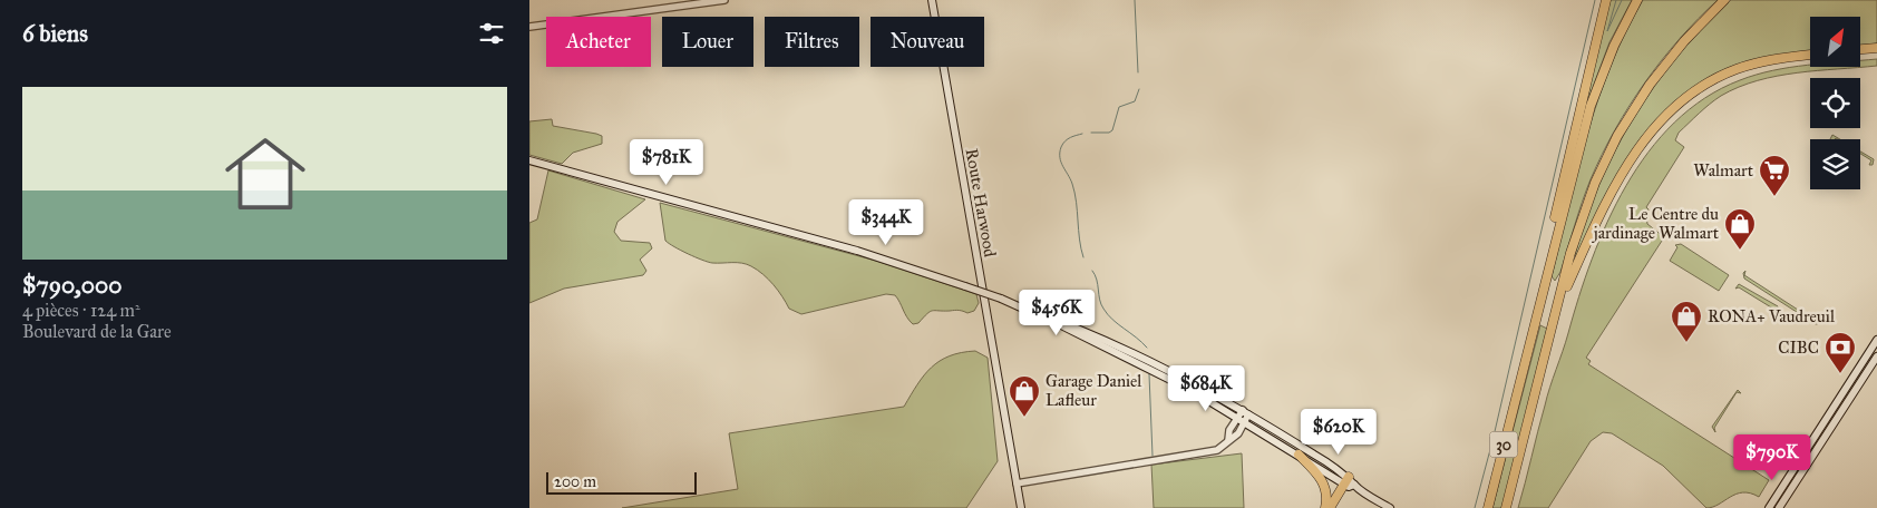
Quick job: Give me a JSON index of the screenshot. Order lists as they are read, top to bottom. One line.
{"streets":{"highway":["30"],"main road":["Route Harwood"]},"places":{"supermarket":["Walmart"],"shop":["Le Centre du jardinage Walmart","RONA+ Vaudreuil","Garage Daniel Lafleur"],"bank":["CIBC"]},"scale_bar":"200 m","north":"top right","page":{"heading":"6 biens","chip":["Acheter","Louer","Filtres","Nouveau"],"list":[{"name":"$790,000","note":"4 pièces · 124 m² · Boulevard de la Gare"}],"price":["$781K","$344K","$456K","$684K","$620K","$790K"],"scale":"200 m"}}
